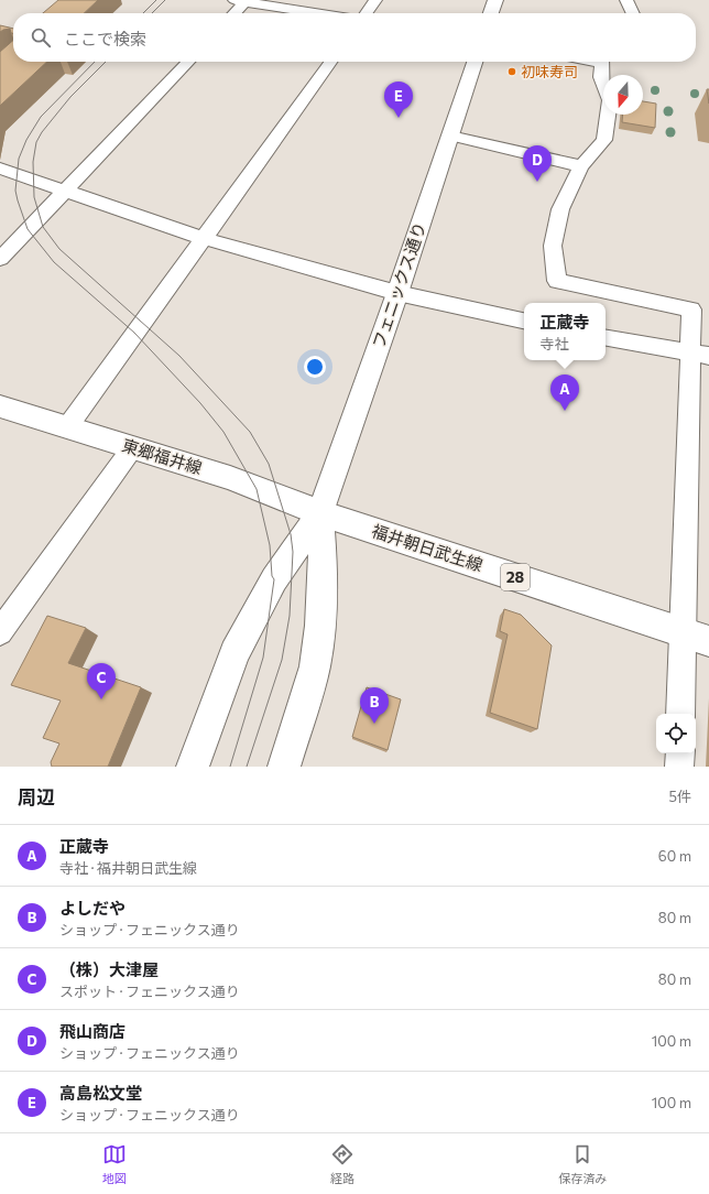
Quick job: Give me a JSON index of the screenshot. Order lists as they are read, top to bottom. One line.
{"streets":{"main road":["フェニックス通り","東郷福井線","福井朝日武生線","28"]},"crossings":[["フェニックス通り","東郷福井線"],["フェニックス通り","福井朝日武生線"],["東郷福井線","福井朝日武生線"]],"places":["初味寿司"],"north":"bottom","page":{"search":"ここで検索","pins":["E","D","A","C","B"],"popup":["正蔵寺","寺社"],"heading":["周辺","5件"],"list":[{"mark":"A","name":"正蔵寺","note":"寺社 · 福井朝日武生線","value":"60 m"},{"mark":"B","name":"よしだや","note":"ショップ · フェニックス通り","value":"80 m"},{"mark":"C","name":"（株）大津屋","note":"スポット · フェニックス通り","value":"80 m"},{"mark":"D","name":"飛山商店","note":"ショップ · フェニックス通り","value":"100 m"},{"mark":"E","name":"高島松文堂","note":"ショップ · フェニックス通り","value":"100 m"}],"nav":["地図","経路","保存済み"]}}
